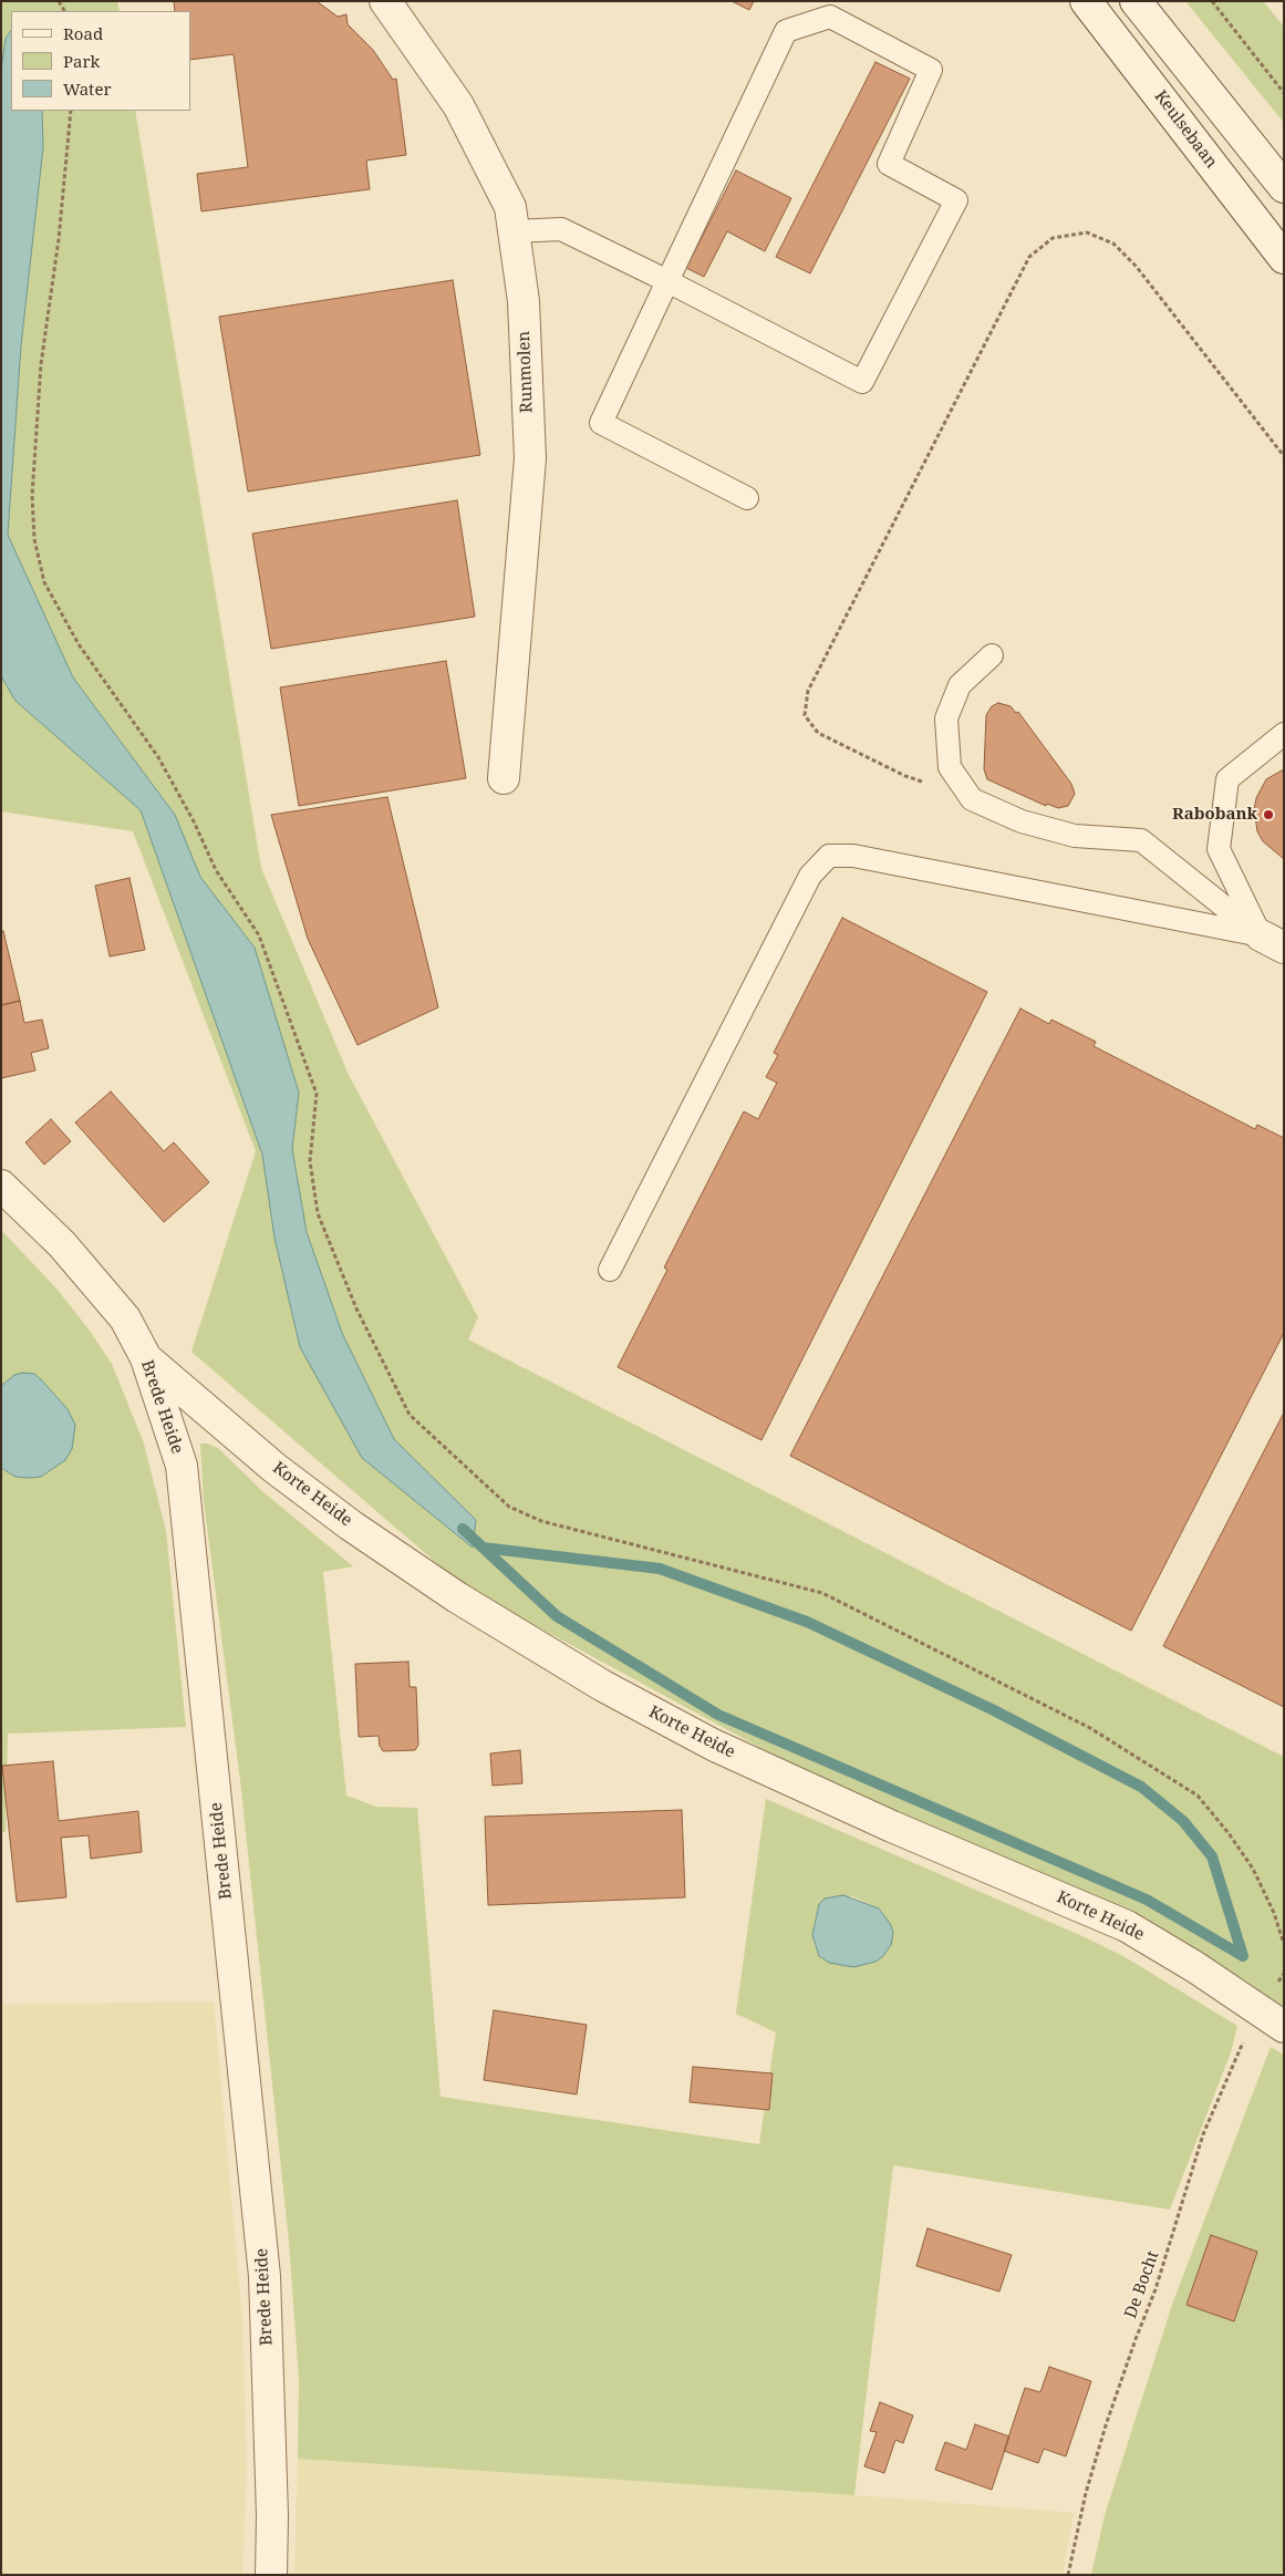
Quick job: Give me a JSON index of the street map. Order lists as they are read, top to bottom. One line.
{"streets":{"street":["Keulsebaan","Runmolen","Brede Heide","Korte Heide"],"path":["De Bocht"]},"crossings":[["Brede Heide","Korte Heide"],["Korte Heide","De Bocht"]],"places":["Rabobank"],"legend":["Road","Park","Water"]}
